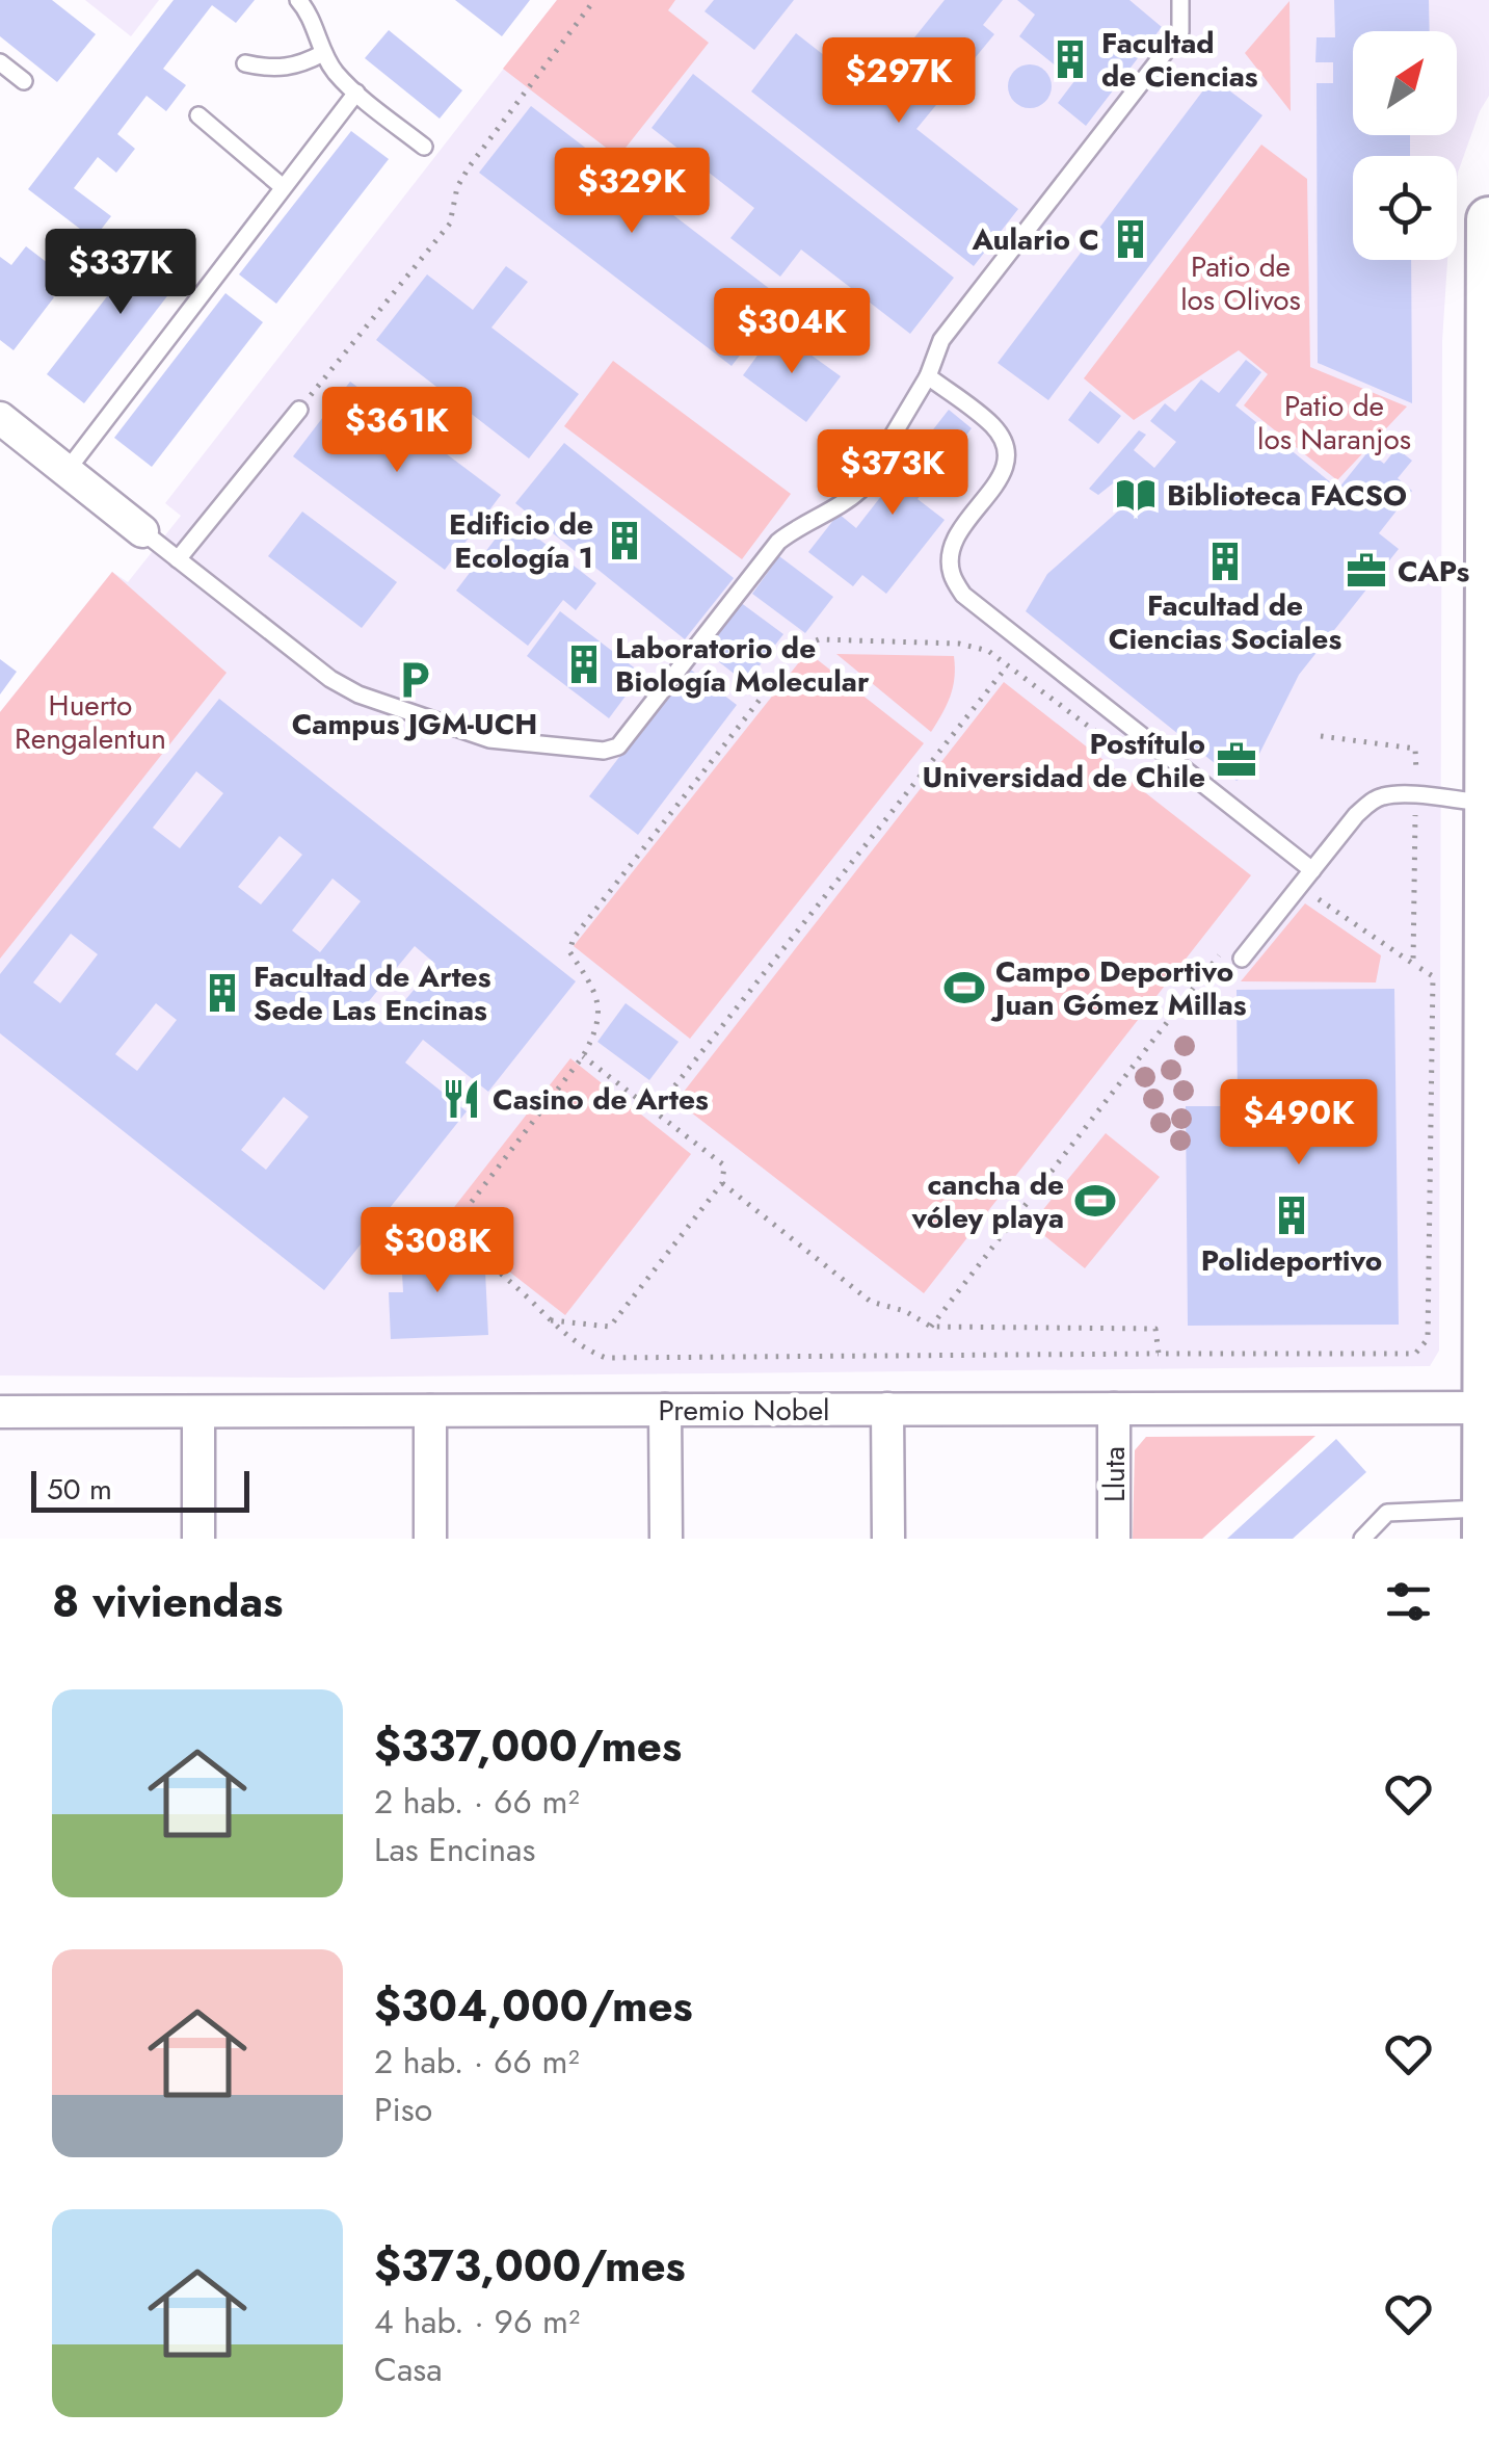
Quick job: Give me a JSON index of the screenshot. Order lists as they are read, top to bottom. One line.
{"streets":{"street":["Premio Nobel","Lluta"]},"crossings":[["Premio Nobel","Lluta"]],"parks":["Patio de los Olivos","Patio de los Naranjos","Huerto Rengalentun"],"places":{"building":["Facultad de Ciencias","Aulario C","Edificio de Ecología 1","Facultad de Ciencias Sociales","Laboratorio de Biología Molecular","Facultad de Artes Sede Las Encinas","Polideportivo"],"library":["Biblioteca FACSO"],"office":["CAPs","Postítulo Universidad de Chile"],"parking":["Campus JGM-UCH"],"sports":["Campo Deportivo Juan Gómez Millas","cancha de vóley playa"],"restaurant":["Casino de Artes"]},"scale_bar":"50 m","north":"top right","page":{"price":["$297K","$329K","$337K","$304K","$361K","$373K","$490K","$308K"],"scale":"50 m","heading":"8 viviendas","list":[{"name":"$337,000/mes","note":"2 hab. · 66 m² · Las Encinas"},{"name":"$304,000/mes","note":"2 hab. · 66 m² · Piso"},{"name":"$373,000/mes","note":"4 hab. · 96 m² · Casa"}]}}
